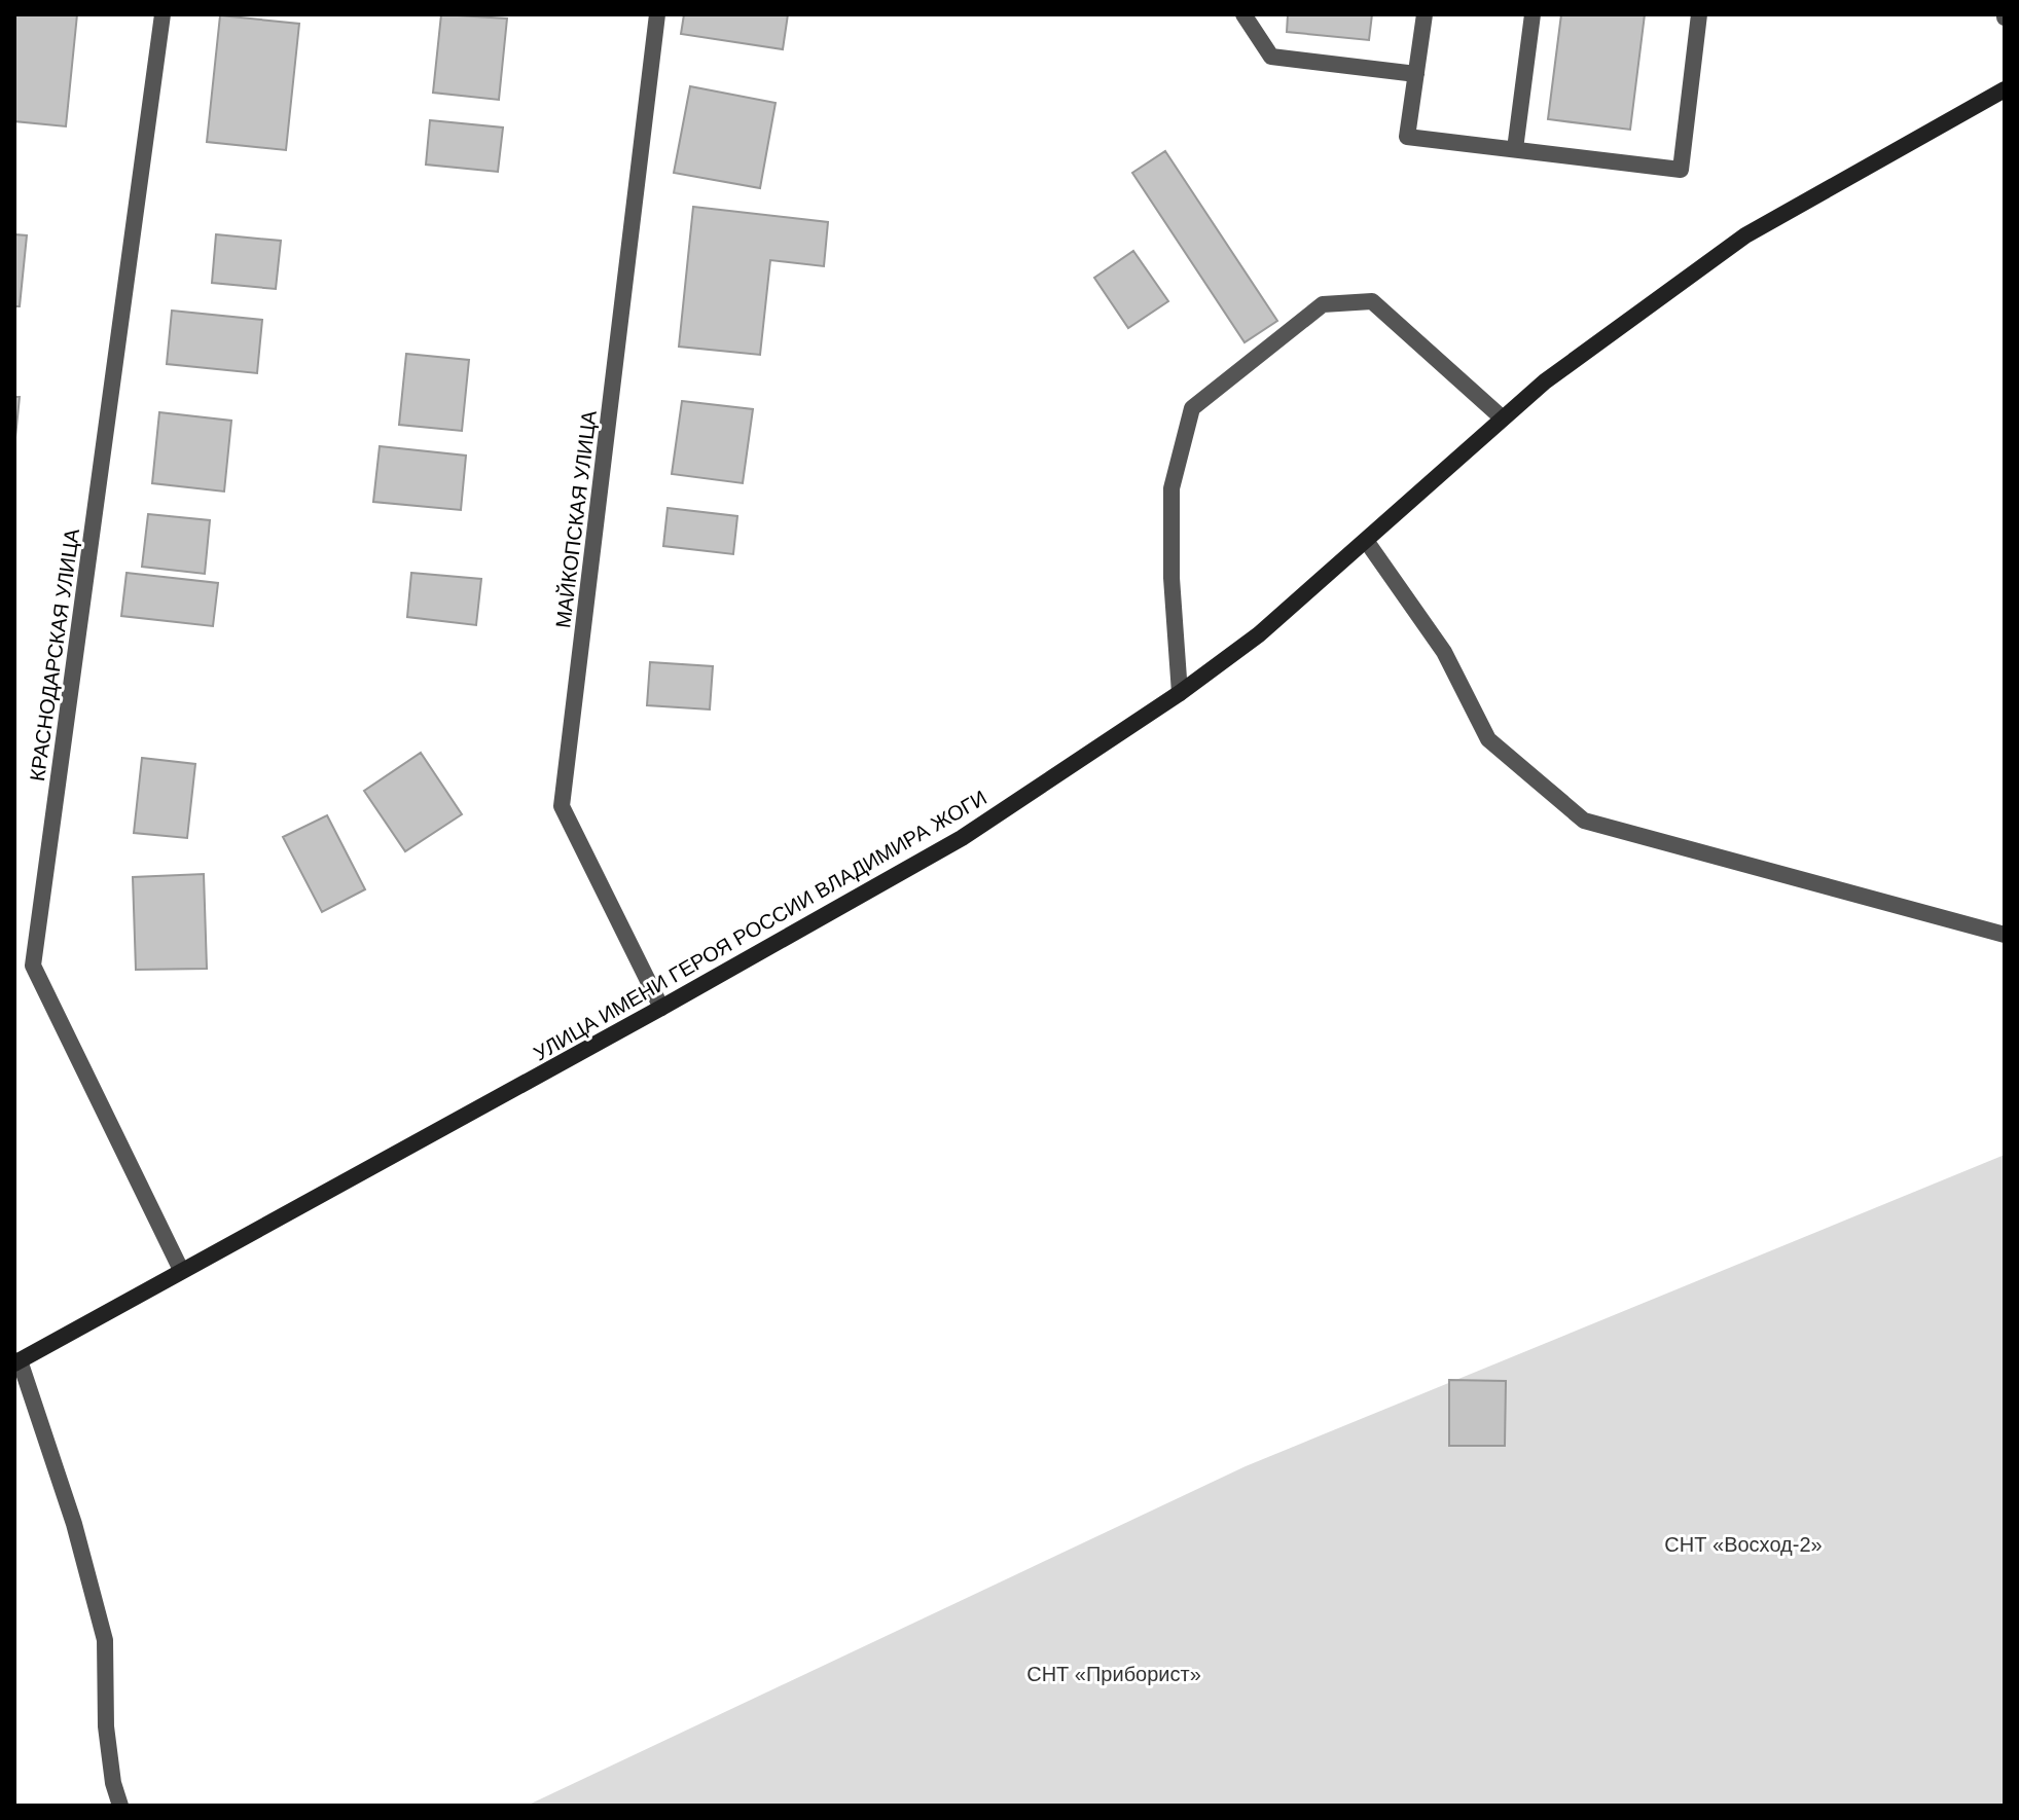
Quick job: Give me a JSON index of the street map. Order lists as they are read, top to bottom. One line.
{"streets":{"main road":["УЛИЦА ИМЕНИ ГЕРОЯ РОССИИ ВЛАДИМИРА ЖОГИ"],"street":["МАЙКОПСКАЯ УЛИЦА","КРАСНОДАРСКАЯ УЛИЦА"]},"crossings":[["МАЙКОПСКАЯ УЛИЦА","УЛИЦА ИМЕНИ ГЕРОЯ РОССИИ ВЛАДИМИРА ЖОГИ"],["КРАСНОДАРСКАЯ УЛИЦА","УЛИЦА ИМЕНИ ГЕРОЯ РОССИИ ВЛАДИМИРА ЖОГИ"]],"parks":["СНТ «Восход-2»","СНТ «Приборист»"]}
